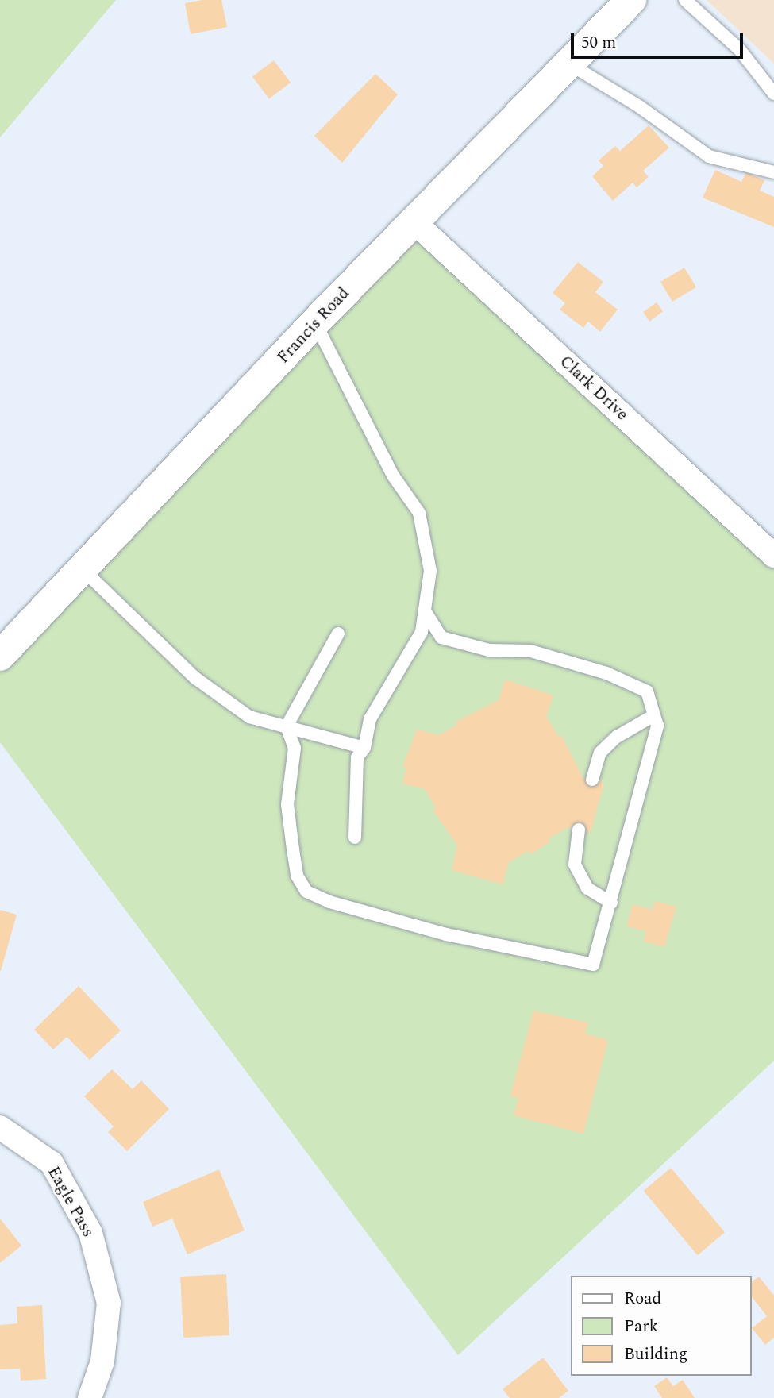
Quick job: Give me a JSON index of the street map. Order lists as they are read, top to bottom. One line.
{"streets":{"street":["Francis Road","Clark Drive","Eagle Pass"]},"crossings":[["Francis Road","Clark Drive"]],"legend":["Road","Park","Building"],"scale_bar":"50 m"}
